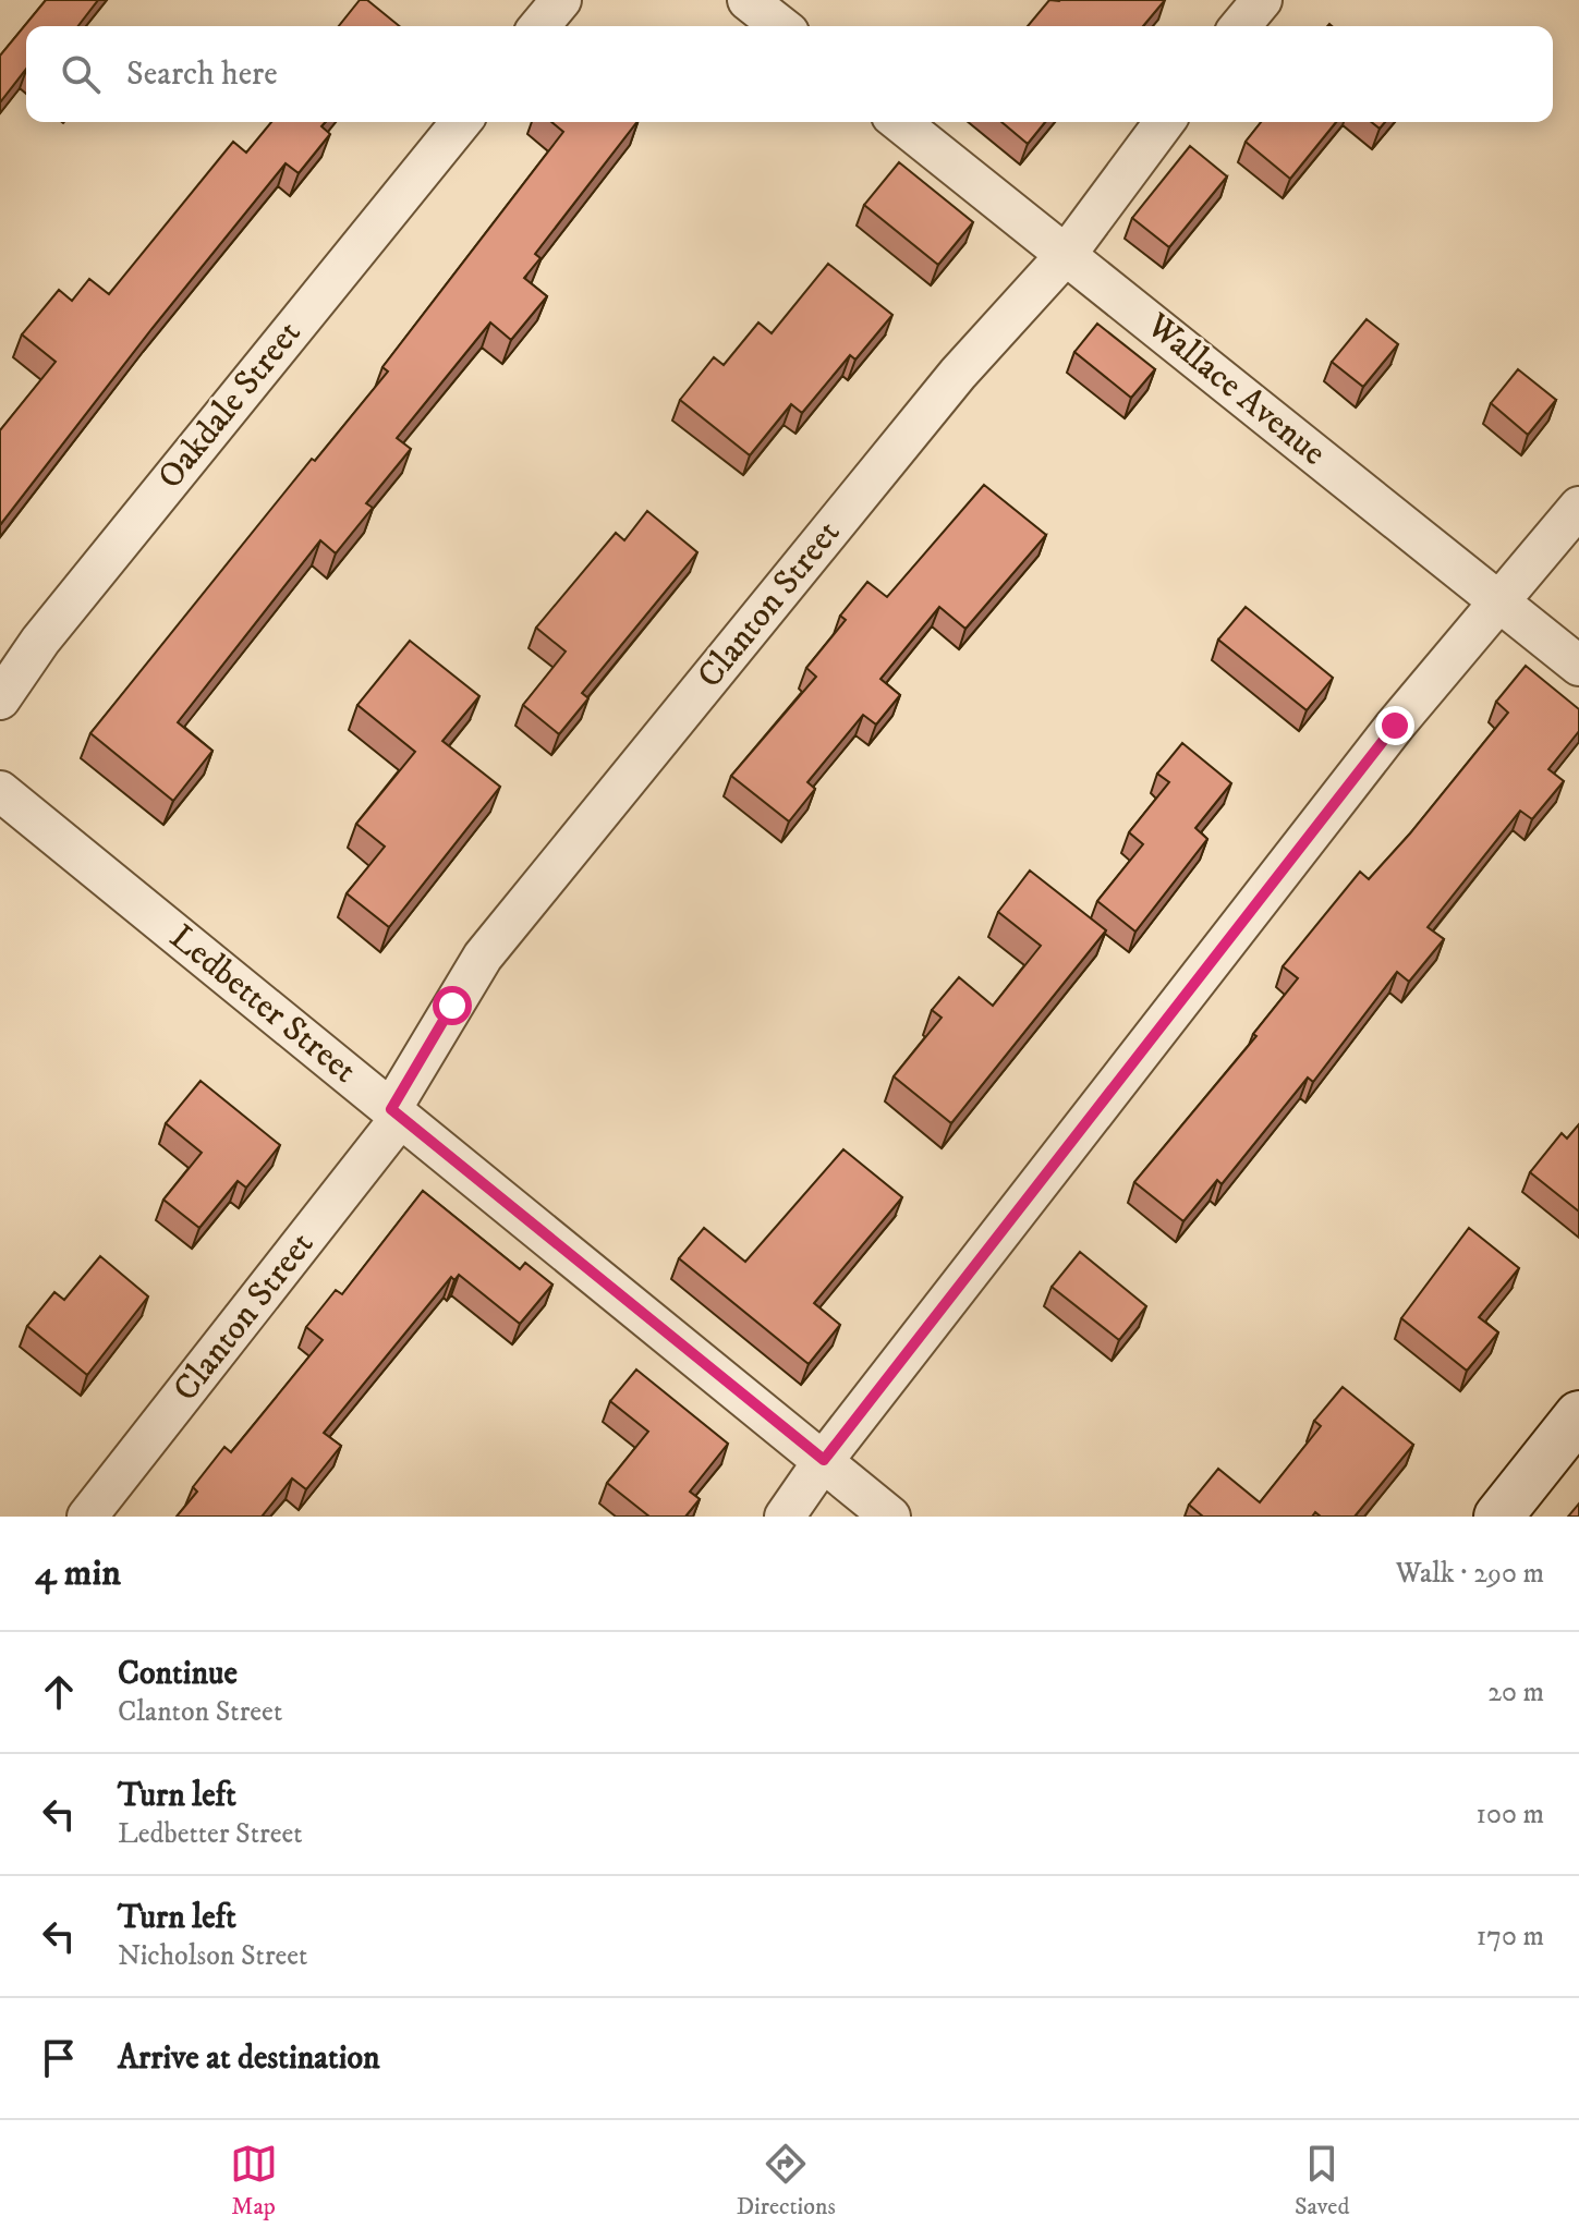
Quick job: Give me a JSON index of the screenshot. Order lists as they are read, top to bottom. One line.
{"streets":{"street":["Wallace Avenue","Oakdale Street","Clanton Street","Ledbetter Street"]},"crossings":[["Wallace Avenue","Clanton Street"],["Clanton Street","Ledbetter Street"]],"page":{"search":"Search here","heading":["4 min","Walk · 290 m"],"list":[["Continue","Clanton Street","20 m"],["Turn left","Ledbetter Street","100 m"],["Turn left","Nicholson Street","170 m"],"Arrive at destination"],"nav":["Map","Directions","Saved"]}}
